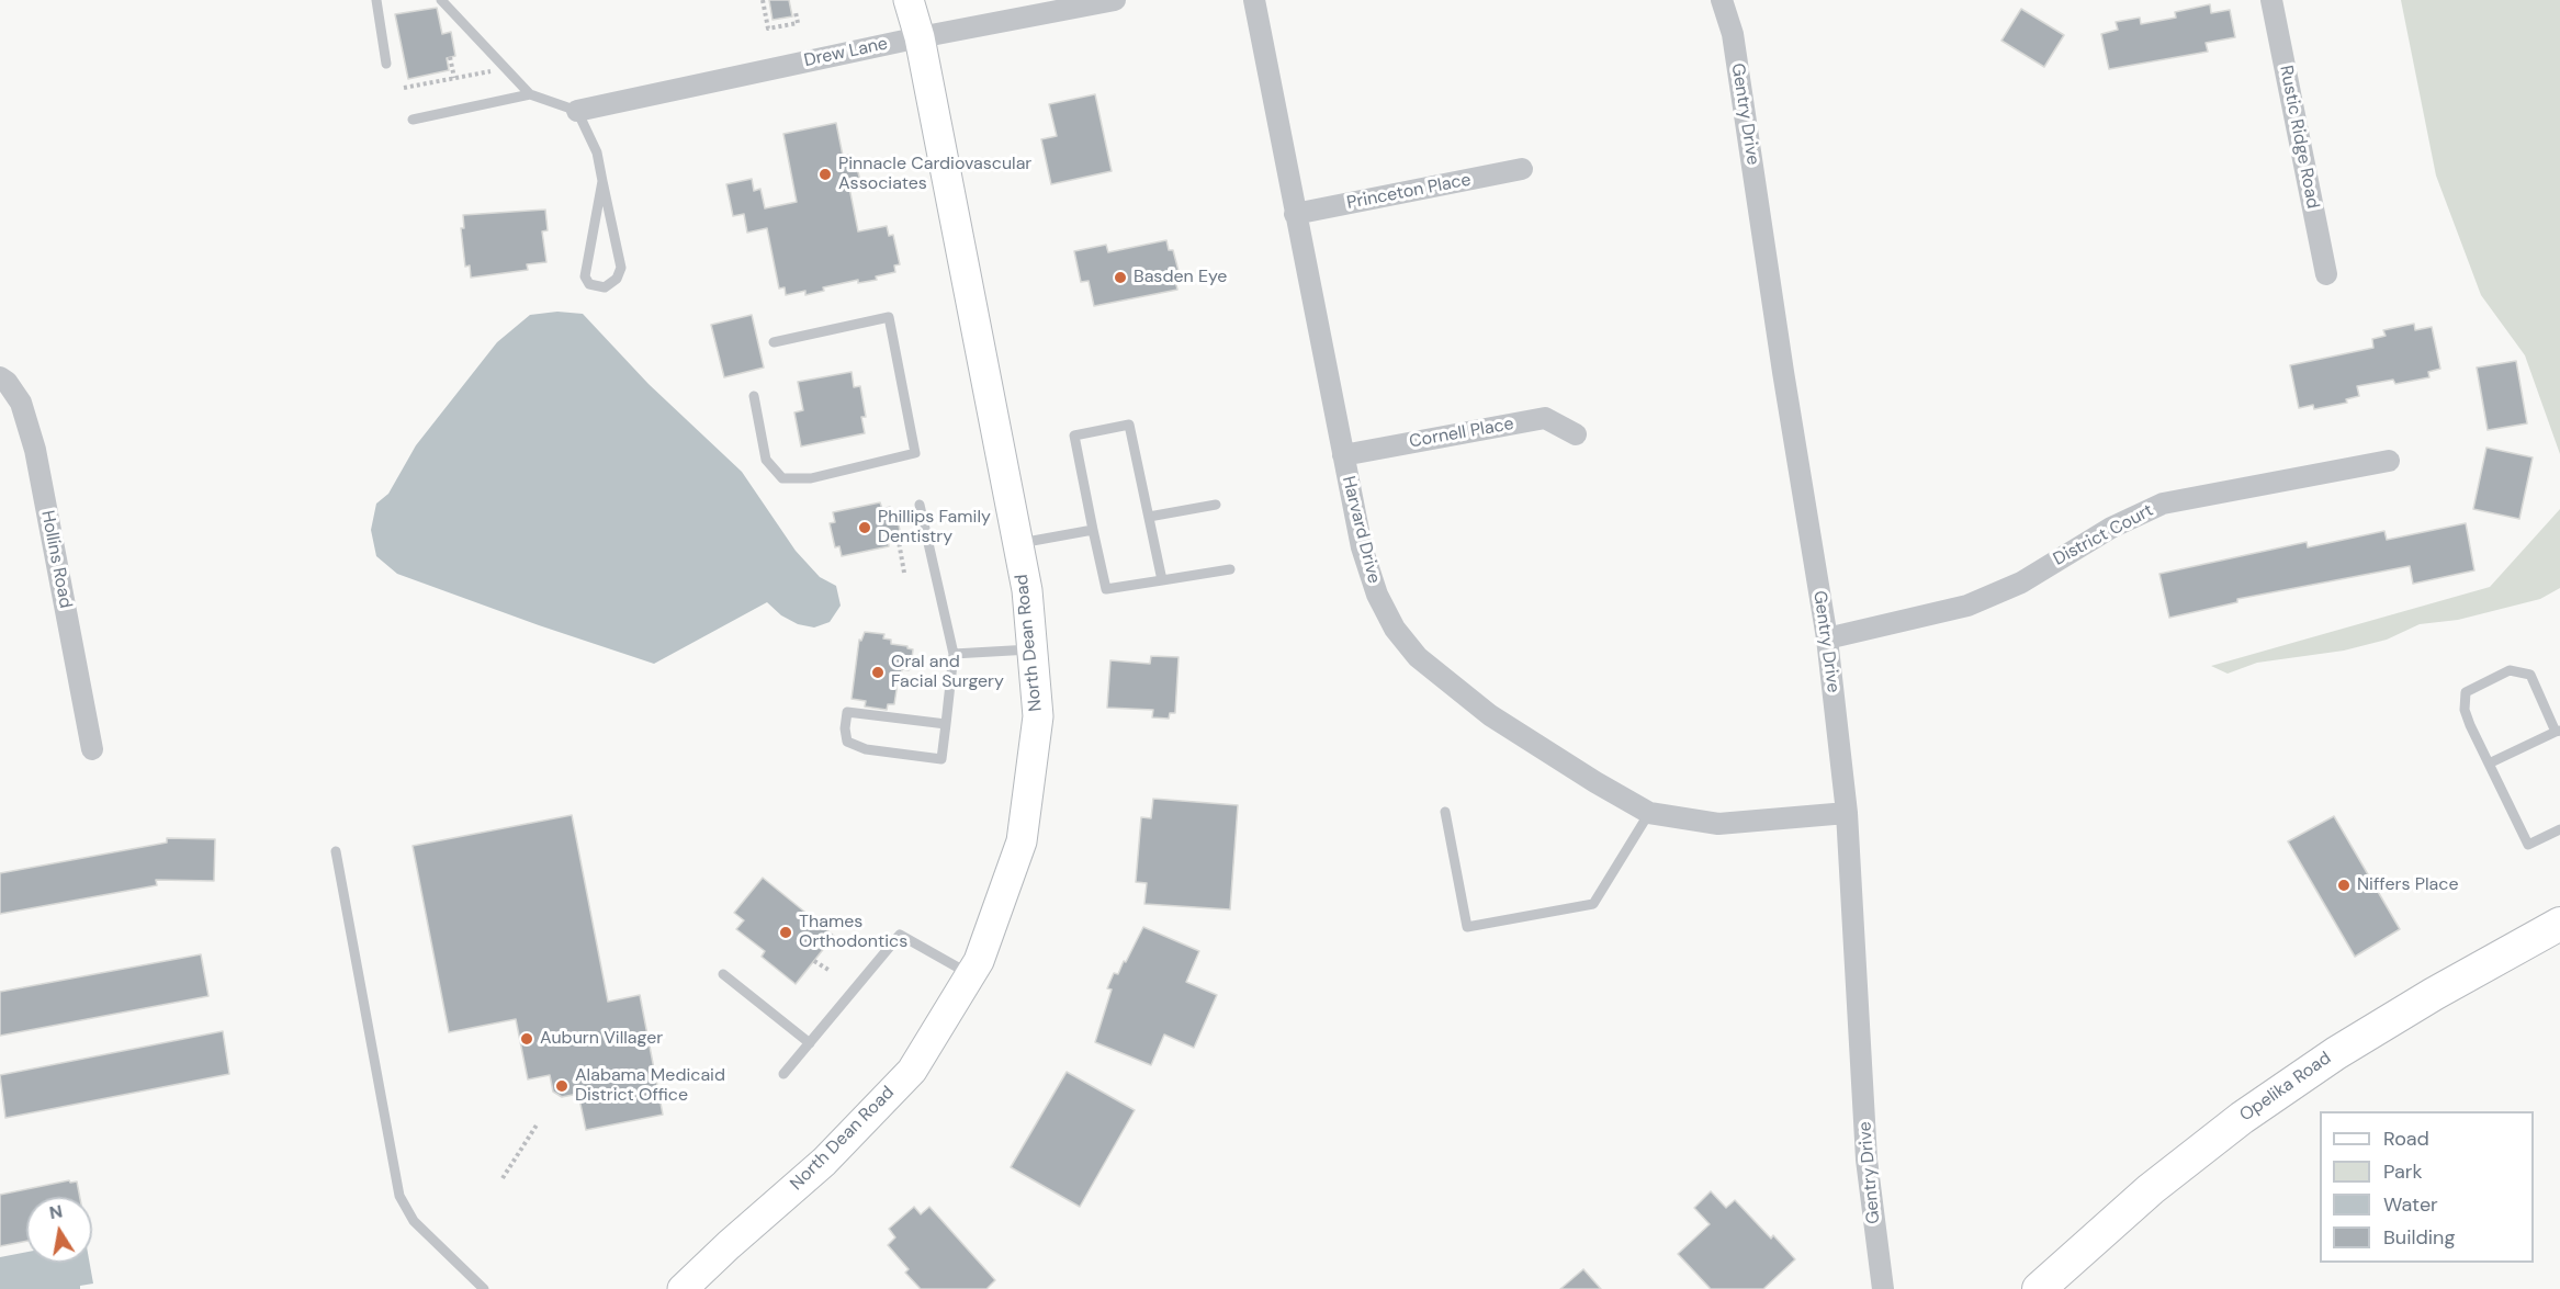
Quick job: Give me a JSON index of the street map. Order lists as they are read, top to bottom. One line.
{"streets":{"main road":["Opelika Road"],"street":["Drew Lane","Gentry Drive","Rustic Ridge Road","Princeton Place","Cornell Place","Harvard Drive","District Court","Hollins Road","North Dean Road"]},"crossings":[["Drew Lane","North Dean Road"],["Gentry Drive","Harvard Drive"],["Gentry Drive","District Court"],["Princeton Place","Harvard Drive"],["Cornell Place","Harvard Drive"]],"places":["Pinnacle Cardiovascular Associates","Basden Eye","Phillips Family Dentistry","Oral and Facial Surgery","Niffers Place","Thames Orthodontics","Auburn Villager","Alabama Medicaid District Office"],"legend":["Road","Park","Water","Building"],"north":"top"}
